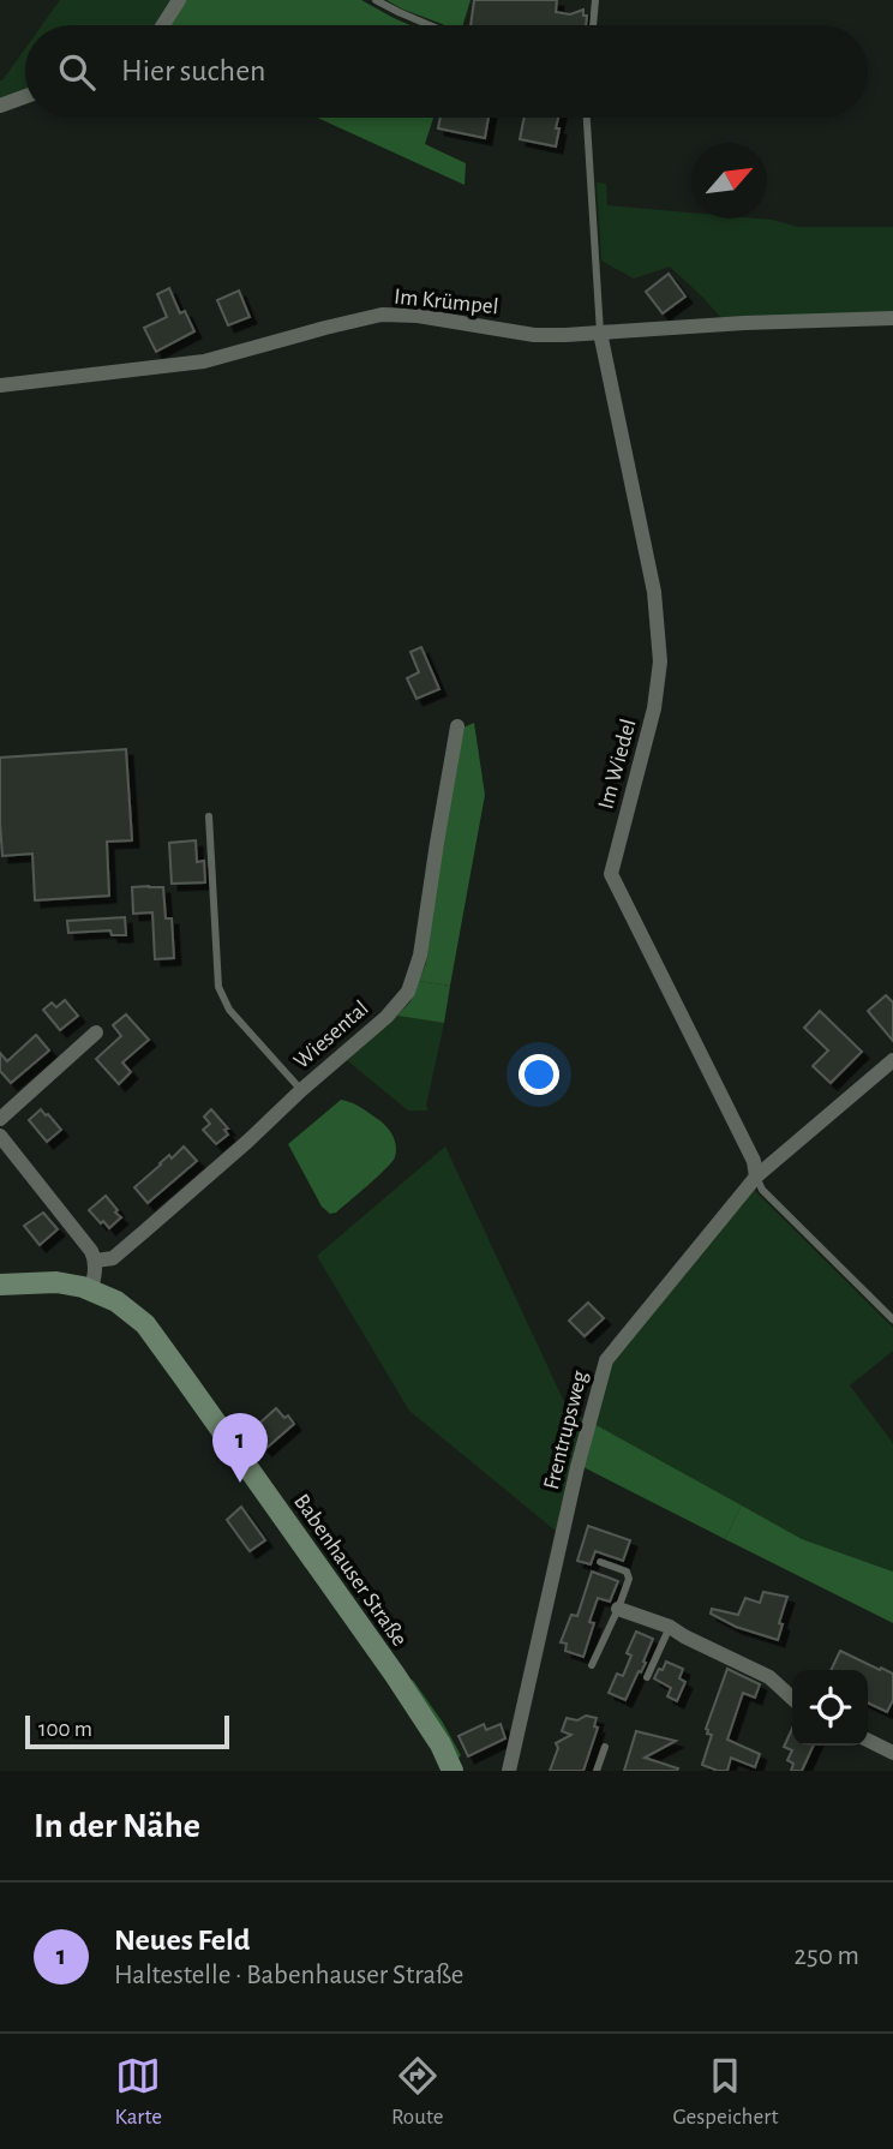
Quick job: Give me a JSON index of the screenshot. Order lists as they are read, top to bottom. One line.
{"streets":{"main road":["Babenhauser Straße"],"street":["Im Krümpel","Im Wiedel","Wiesental","Frentrupsweg"]},"crossings":[["Im Krümpel","Im Wiedel"],["Im Wiedel","Frentrupsweg"]],"scale_bar":"100 m","north":"top right","page":{"search":"Hier suchen","pins":"1","scale":"100 m","heading":"In der Nähe","list":[{"mark":"1","name":"Neues Feld","note":"Haltestelle · Babenhauser Straße","value":"250 m"}],"nav":["Karte","Route","Gespeichert"]}}
